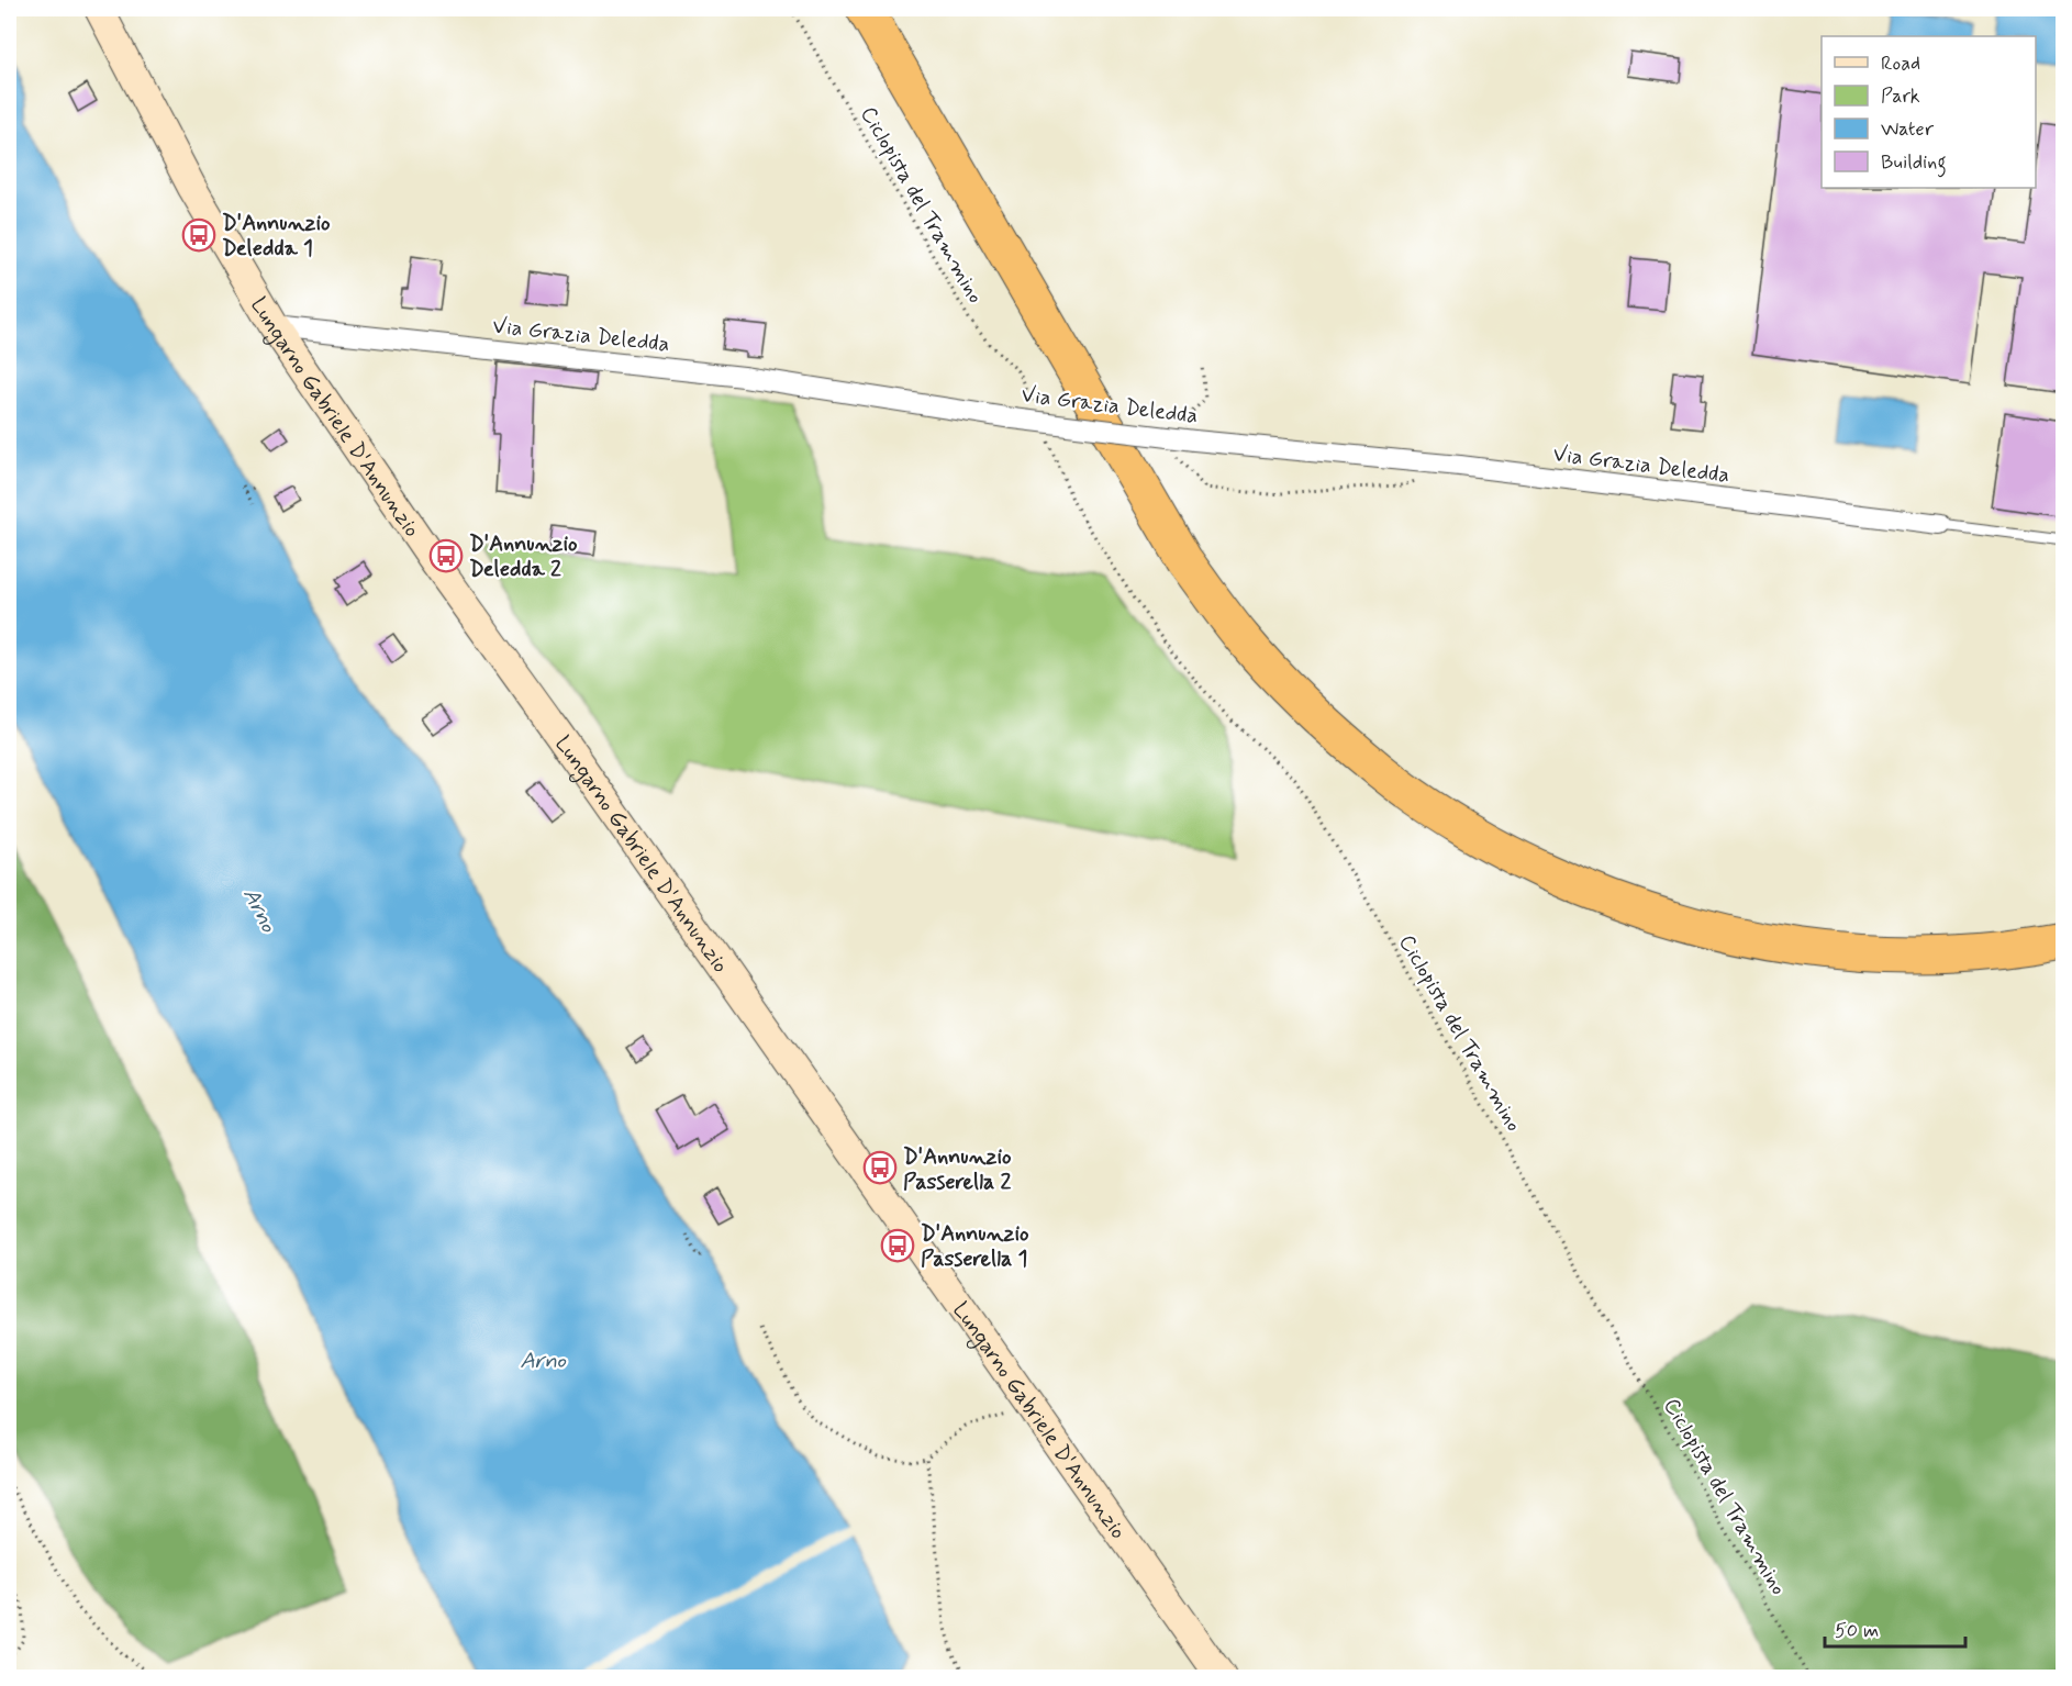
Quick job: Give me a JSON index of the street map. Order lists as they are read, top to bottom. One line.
{"streets":{"main road":["Lungarno Gabriele D'Annunzio"],"street":["Via Grazia Deledda"],"path":["Ciclopista del Trammino"]},"crossings":[["Via Grazia Deledda","Lungarno Gabriele D'Annunzio"]],"water":["Arno"],"places":{"bus stop":["D'Annunzio Deledda 1","D'Annunzio Deledda 2","D'Annunzio Passerella 2","D'Annunzio Passerella 1"]},"legend":["Road","Park","Water","Building"],"scale_bar":"50 m"}
